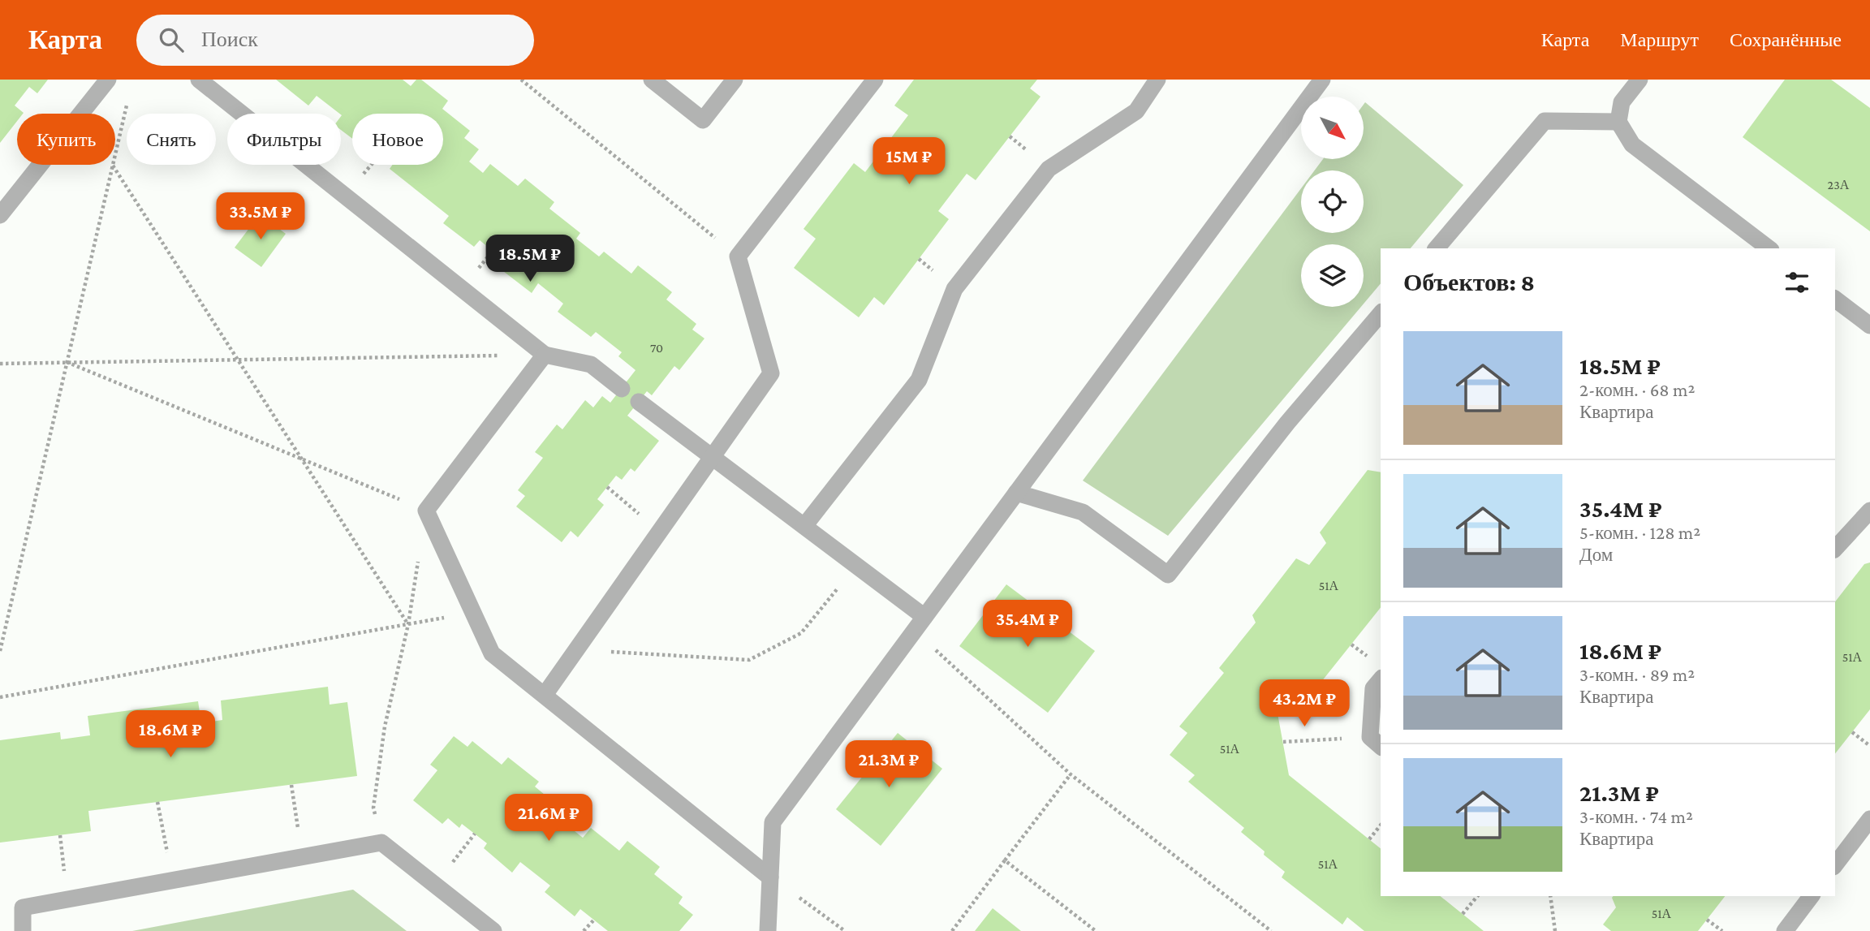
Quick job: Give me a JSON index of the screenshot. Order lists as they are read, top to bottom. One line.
{"house_numbers":["23А","70","51А","51А","51А","51А","51А"],"north":"bottom right","page":{"header":"Карта","search":"Поиск","nav":["Карта","Маршрут","Сохранённые"],"chip":["Купить","Снять","Фильтры","Новое"],"price":["15M ₽","33.5M ₽","18.5M ₽","35.4M ₽","43.2M ₽","18.6M ₽","21.3M ₽","21.6M ₽"],"heading":"Объектов: 8","list":[{"name":"18.5M ₽","note":"2-комн. · 68 m² · Квартира"},{"name":"35.4M ₽","note":"5-комн. · 128 m² · Дом"},{"name":"18.6M ₽","note":"3-комн. · 89 m² · Квартира"},{"name":"21.3M ₽","note":"3-комн. · 74 m² · Квартира"}]}}
